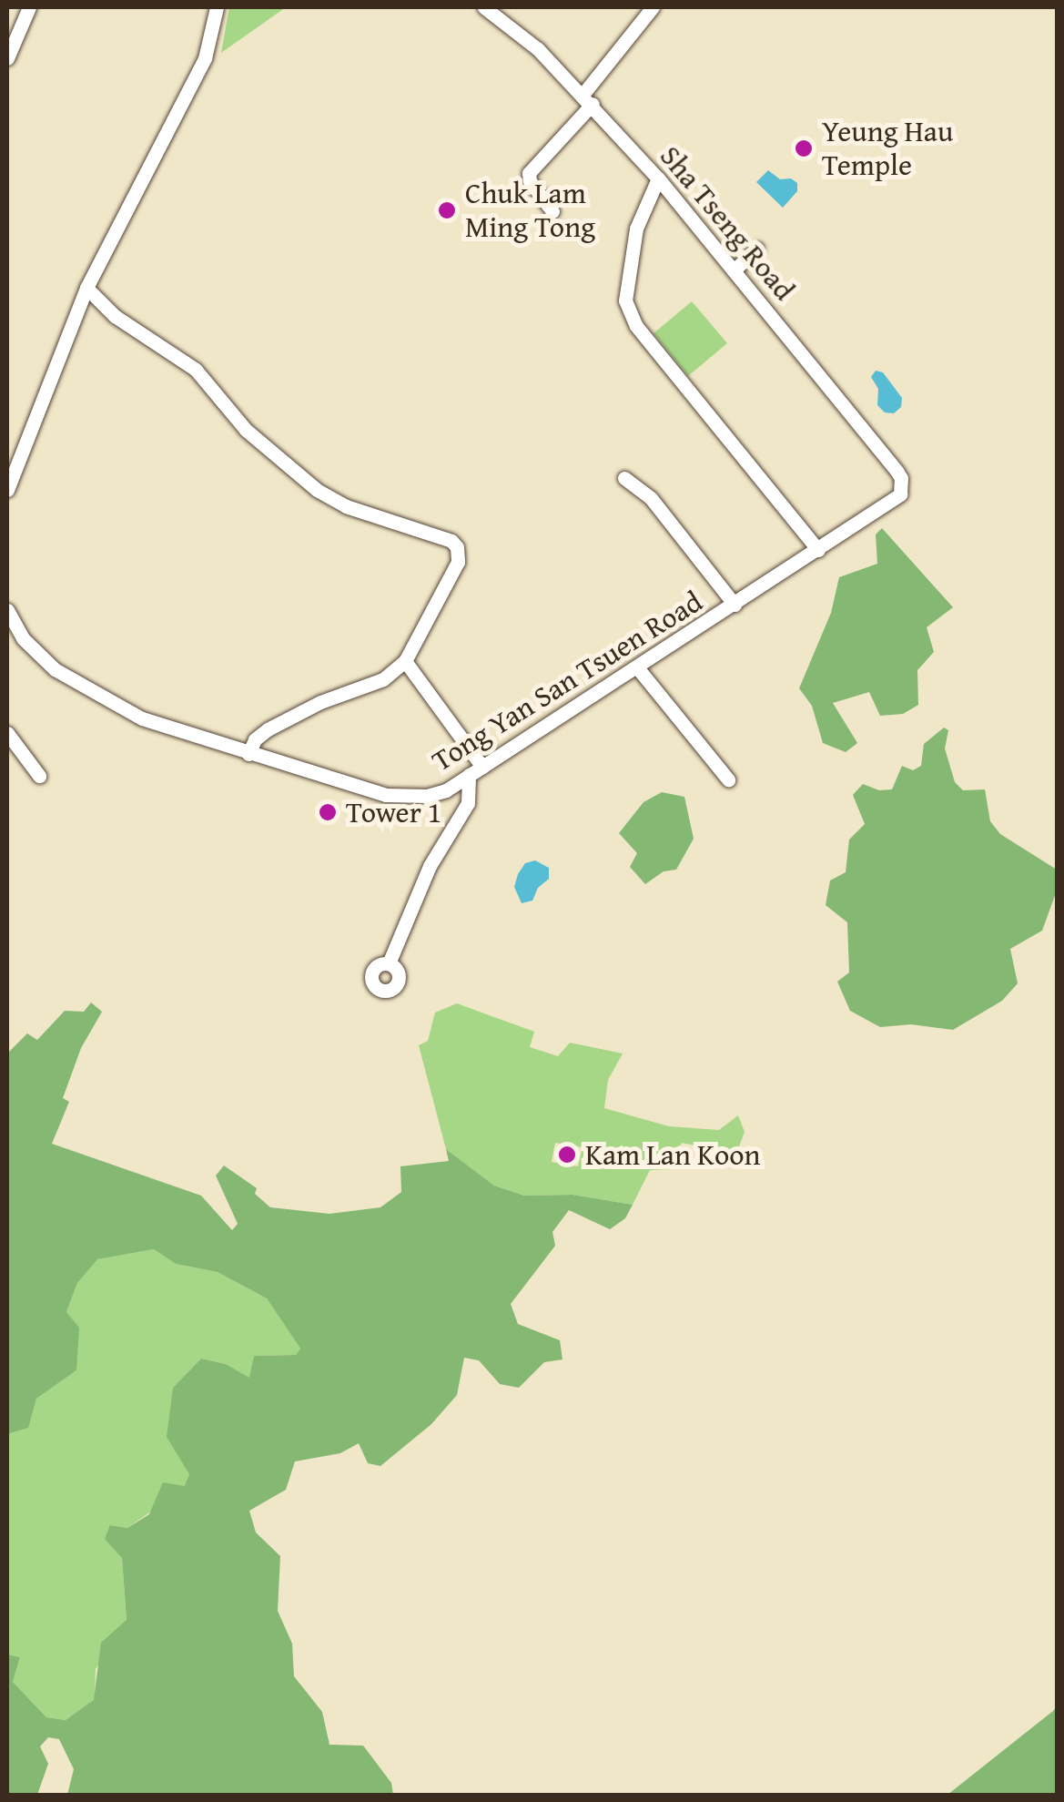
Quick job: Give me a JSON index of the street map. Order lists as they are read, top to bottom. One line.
{"streets":{"street":["Sha Tseng Road","Tong Yan San Tsuen Road"]},"crossings":[["Sha Tseng Road","Tong Yan San Tsuen Road"]],"places":["Yeung Hau Temple","Chuk Lam Ming Tong","Tower 1","Kam Lan Koon"]}
